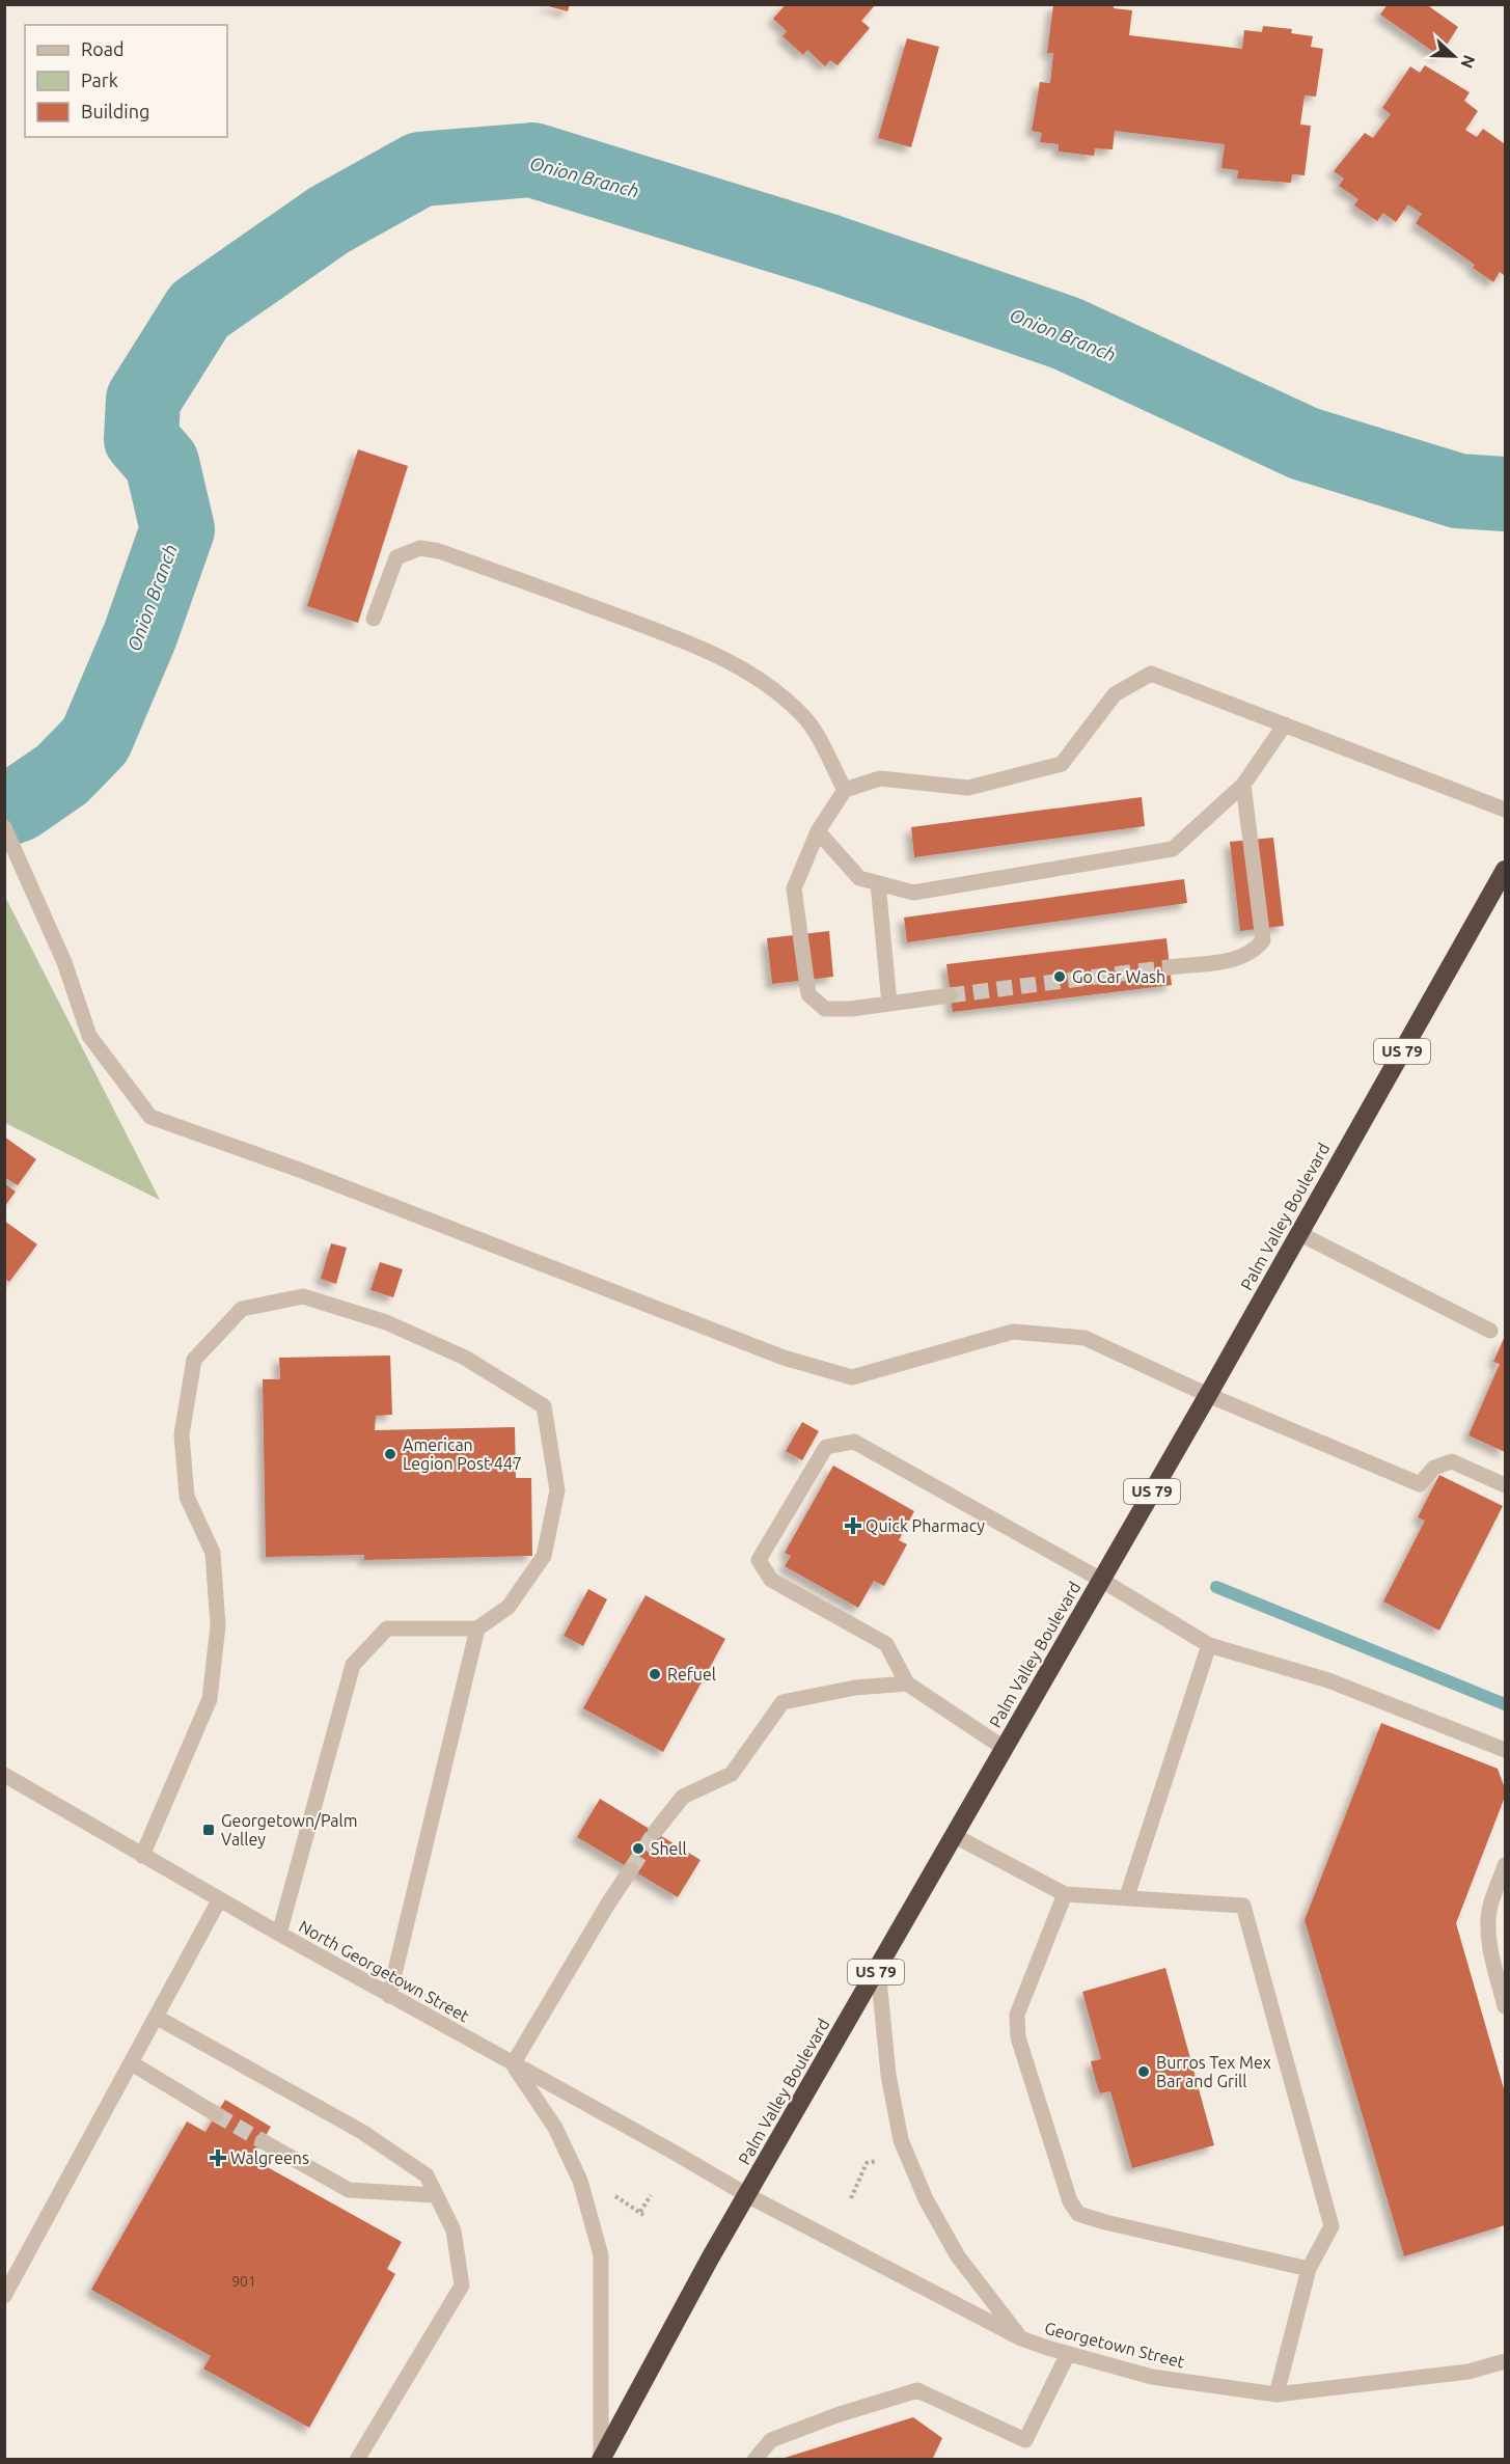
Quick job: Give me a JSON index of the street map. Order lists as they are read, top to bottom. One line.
{"streets":{"highway":["US 79","Palm Valley Boulevard"],"street":["North Georgetown Street","Georgetown Street"]},"crossings":[["Palm Valley Boulevard","North Georgetown Street"],["Palm Valley Boulevard","Georgetown Street"],["North Georgetown Street","Georgetown Street"]],"water":["Onion Branch"],"places":{"other":["Go Car Wash","American Legion Post 447","Refuel","Shell","Burros Tex Mex Bar and Grill"],"health":["Quick Pharmacy","Walgreens"],"transit":["Georgetown/Palm Valley"]},"house_numbers":["901"],"legend":["Road","Park","Building"],"north":"right"}
